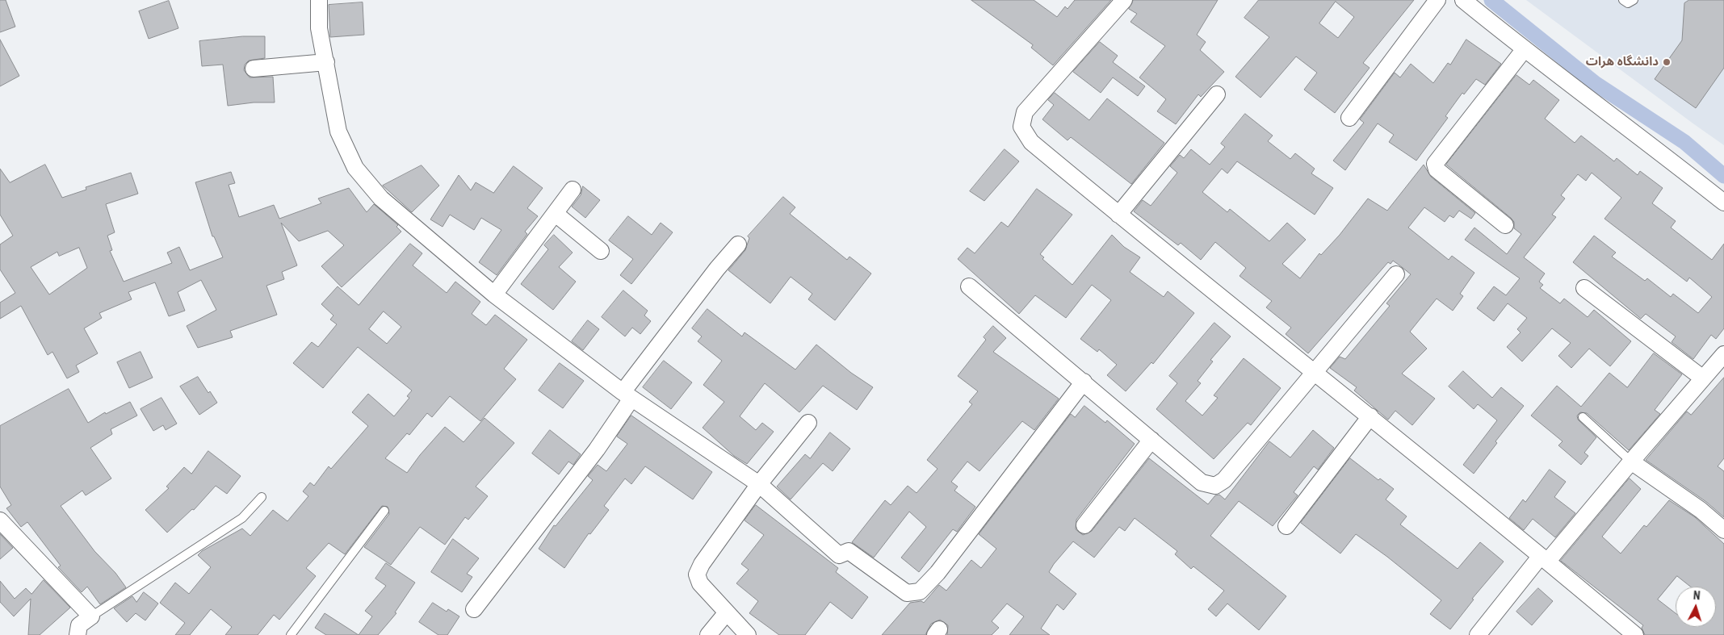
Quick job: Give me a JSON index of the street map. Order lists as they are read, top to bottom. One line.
{"places":["دانشگاه هرات"],"north":"top"}
